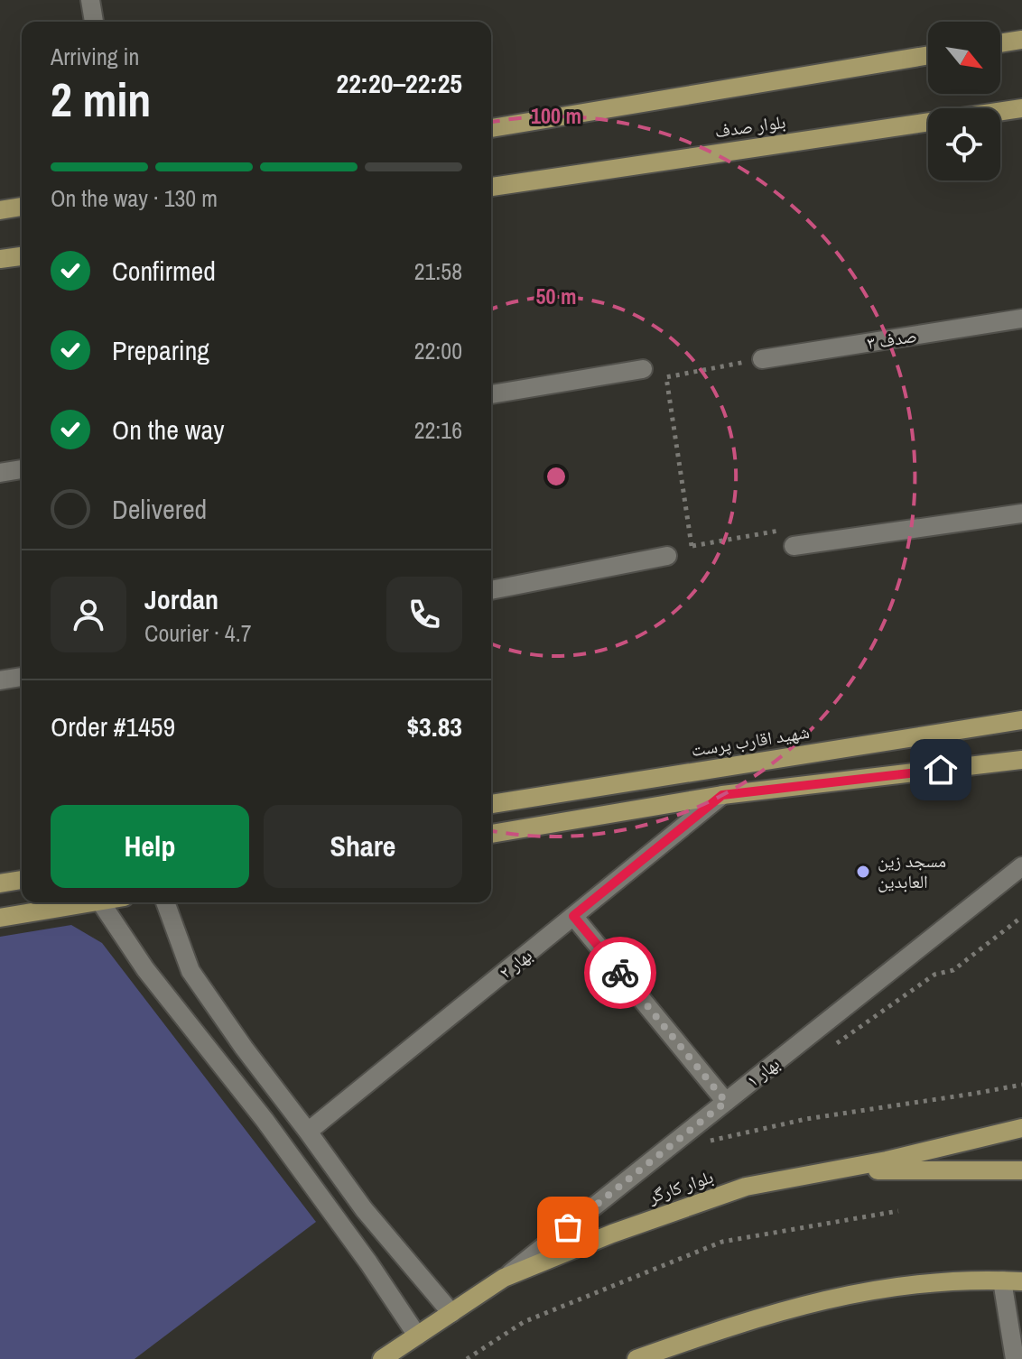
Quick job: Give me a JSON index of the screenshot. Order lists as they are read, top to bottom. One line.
{"streets":{"main road":["بلوار صدف","شهید اقارب پرست","بلوار کارگر"],"street":["صدف ۳","بهار ۲","بهار ۱"]},"crossings":[["بهار ۱","بلوار کارگر"]],"places":["مسجد زین العابدین"],"north":"bottom right","page":{"heading":["2 min","Arriving in","22:20–22:25"],"panel":["Jordan","Courier · 4.7","Order #1459","$3.83"],"bar":"On the way · 130 m","list":[["Confirmed","21:58"],["Preparing","22:00"],["On the way","22:16"],"Delivered"],"buttons":["Help","Share"]},"rings":["100 m","50 m"]}
